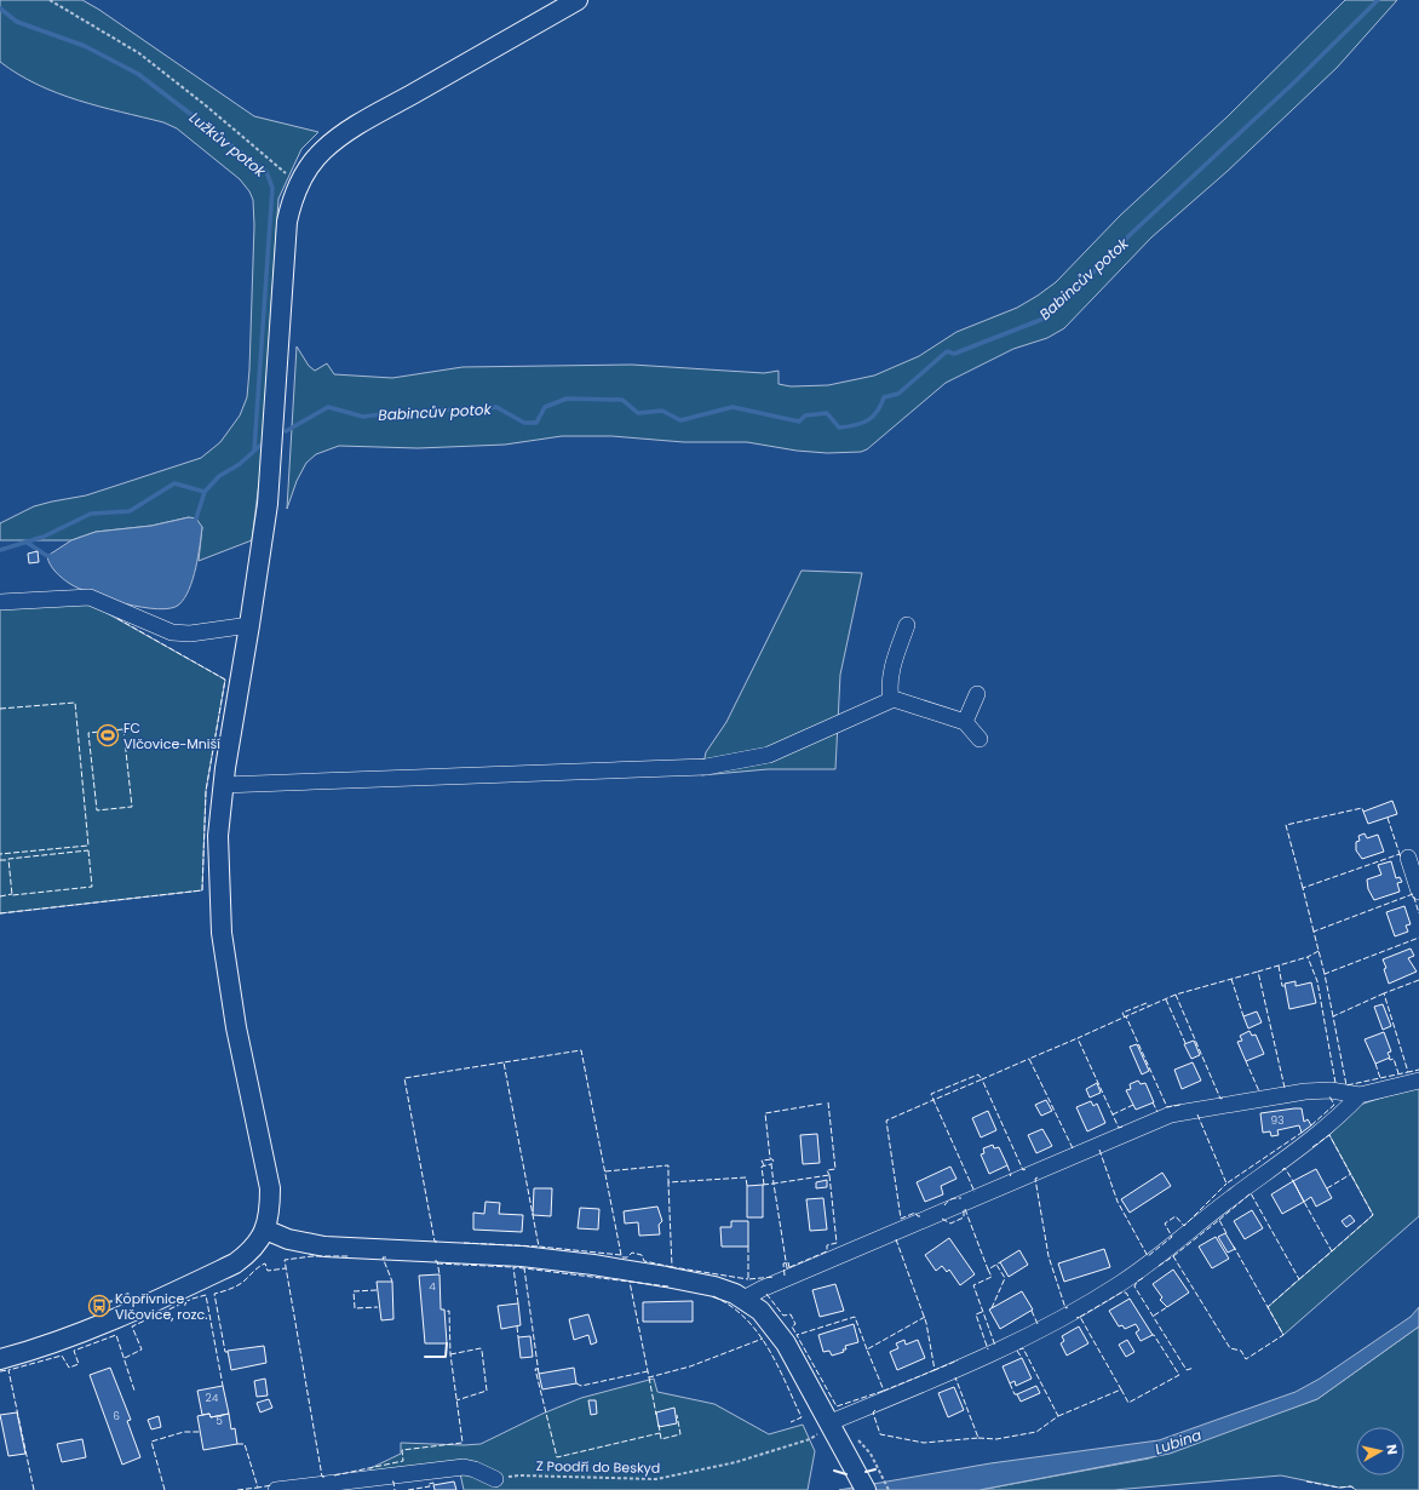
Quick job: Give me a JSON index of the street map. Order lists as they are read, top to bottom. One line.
{"streets":{"path":["Z Poodří do Beskyd"]},"water":["Lužkův potok","Babincův potok","Lubina"],"places":{"sports":["FC Vlčovice-Mniší"],"bus stop":["Kopřivnice, Vlčovice, rozc."]},"house_numbers":["93","4","24","6","5"],"north":"right"}
